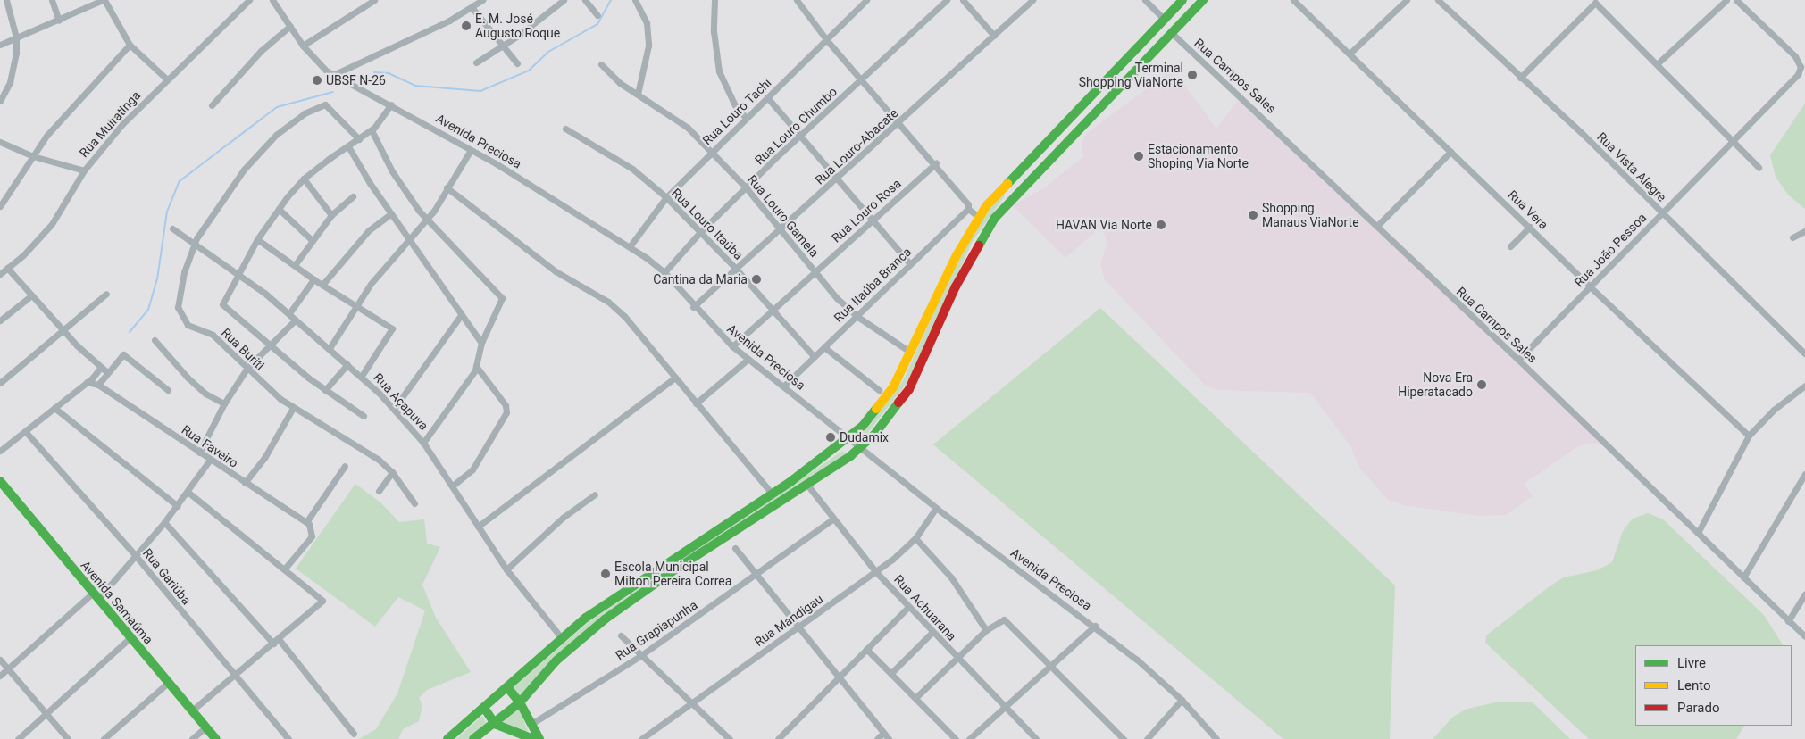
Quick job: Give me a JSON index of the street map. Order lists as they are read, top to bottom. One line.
{"streets":{"main road":["Avenida Samaúma"],"street":["Rua Campos Sales","Rua Louro Tachi","Rua Muiratinga","Rua Louro Chumbo","Avenida Preciosa","Rua Louro-Abacate","Rua Vista Alegre","Rua Vera","Rua Louro Rosa","Rua Louro Gamela","Rua Louro Itaúba","Rua João Pessoa","Rua Itaúba Branca","Rua Buriti","Rua Açapuva","Rua Faveiro","Rua Gariúba","Rua Achuarana","Rua Mandigau","Rua Grapiapunha"]},"crossings":[["Rua Campos Sales","Rua João Pessoa"],["Rua Louro Tachi","Avenida Preciosa"],["Rua Louro Tachi","Rua Louro Gamela"],["Rua Louro Tachi","Rua Louro Itaúba"],["Rua Louro Chumbo","Avenida Preciosa"],["Rua Louro Chumbo","Rua Louro Gamela"],["Rua Louro Chumbo","Rua Louro Itaúba"],["Avenida Preciosa","Rua Louro-Abacate"],["Avenida Preciosa","Rua Louro Rosa"],["Avenida Preciosa","Rua Itaúba Branca"],["Avenida Preciosa","Rua Mandigau"],["Rua Louro-Abacate","Rua Louro Gamela"],["Rua Louro-Abacate","Rua Louro Itaúba"],["Rua Vista Alegre","Rua João Pessoa"],["Rua Vera","Rua João Pessoa"],["Rua Louro Rosa","Rua Louro Gamela"],["Rua Louro Rosa","Rua Louro Itaúba"],["Rua Louro Gamela","Rua Itaúba Branca"],["Rua Louro Itaúba","Rua Itaúba Branca"],["Rua Buriti","Rua Açapuva"],["Rua Achuarana","Rua Mandigau"],["Rua Achuarana","Rua Grapiapunha"]],"places":["E. M. José Augusto Roque","Terminal Shopping ViaNorte","UBSF N-26","Estacionamento Shoping Via Norte","Shopping Manaus ViaNorte","HAVAN Via Norte","Cantina da Maria","Nova Era Hiperatacado","Dudamix","Escola Municipal Milton Pereira Correa"],"legend":["Livre","Lento","Parado"]}
